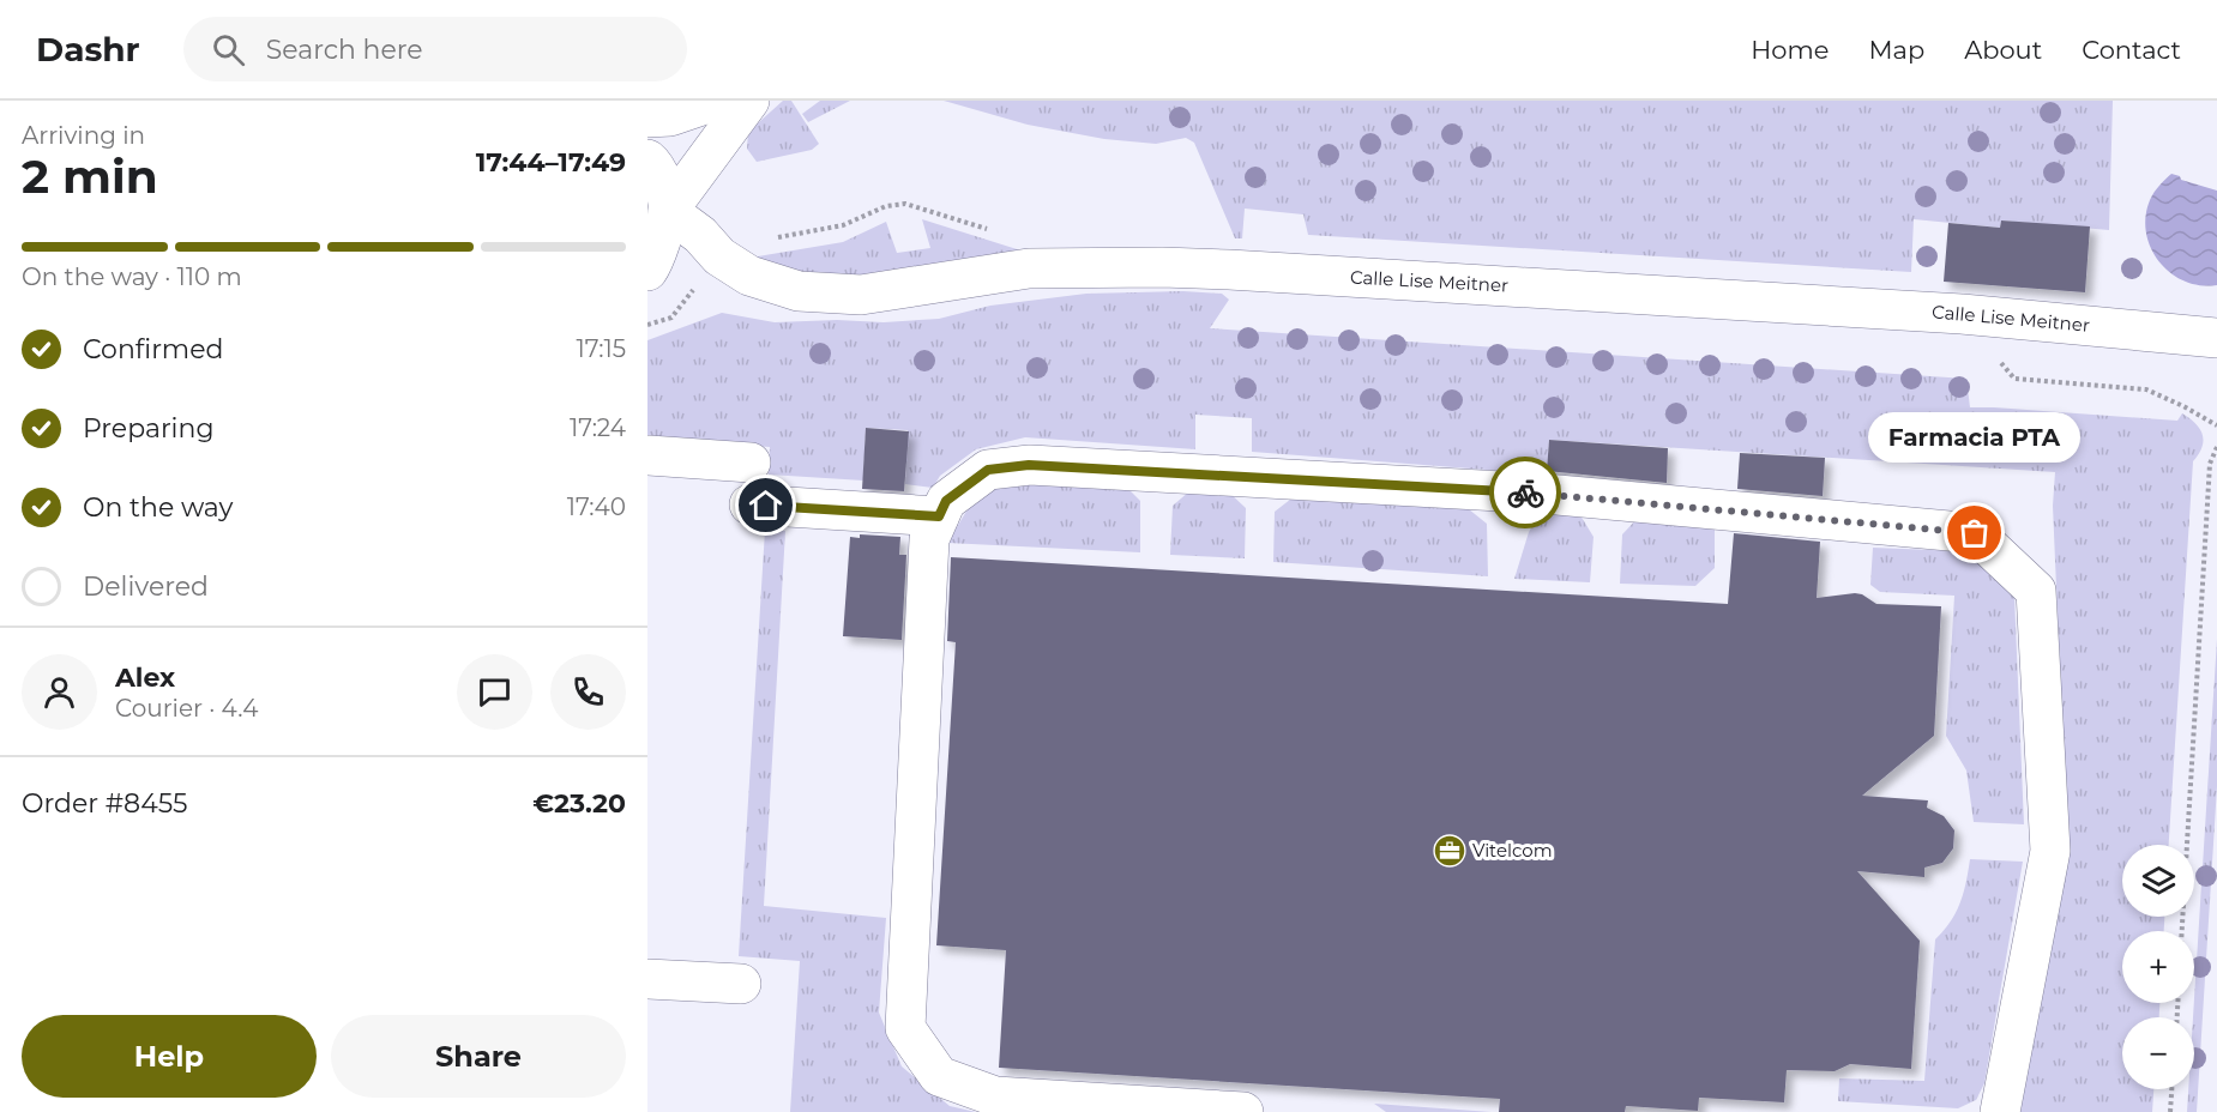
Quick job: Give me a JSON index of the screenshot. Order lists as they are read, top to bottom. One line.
{"streets":{"street":["Calle Lise Meitner"]},"places":{"other":["Farmacia PTA"],"office":["Vitelcom"]},"page":{"header":"Dashr","search":"Search here","nav":["Home","Map","About","Contact"],"heading":["2 min","Arriving in","17:44–17:49"],"panel":["Alex","Courier · 4.4","Order #8455","€23.20"],"bar":"On the way · 110 m","list":[["Confirmed","17:15"],["Preparing","17:24"],["On the way","17:40"],"Delivered"],"bubble":"Farmacia PTA","map_buttons":["+","−"],"buttons":["Help","Share"]}}
